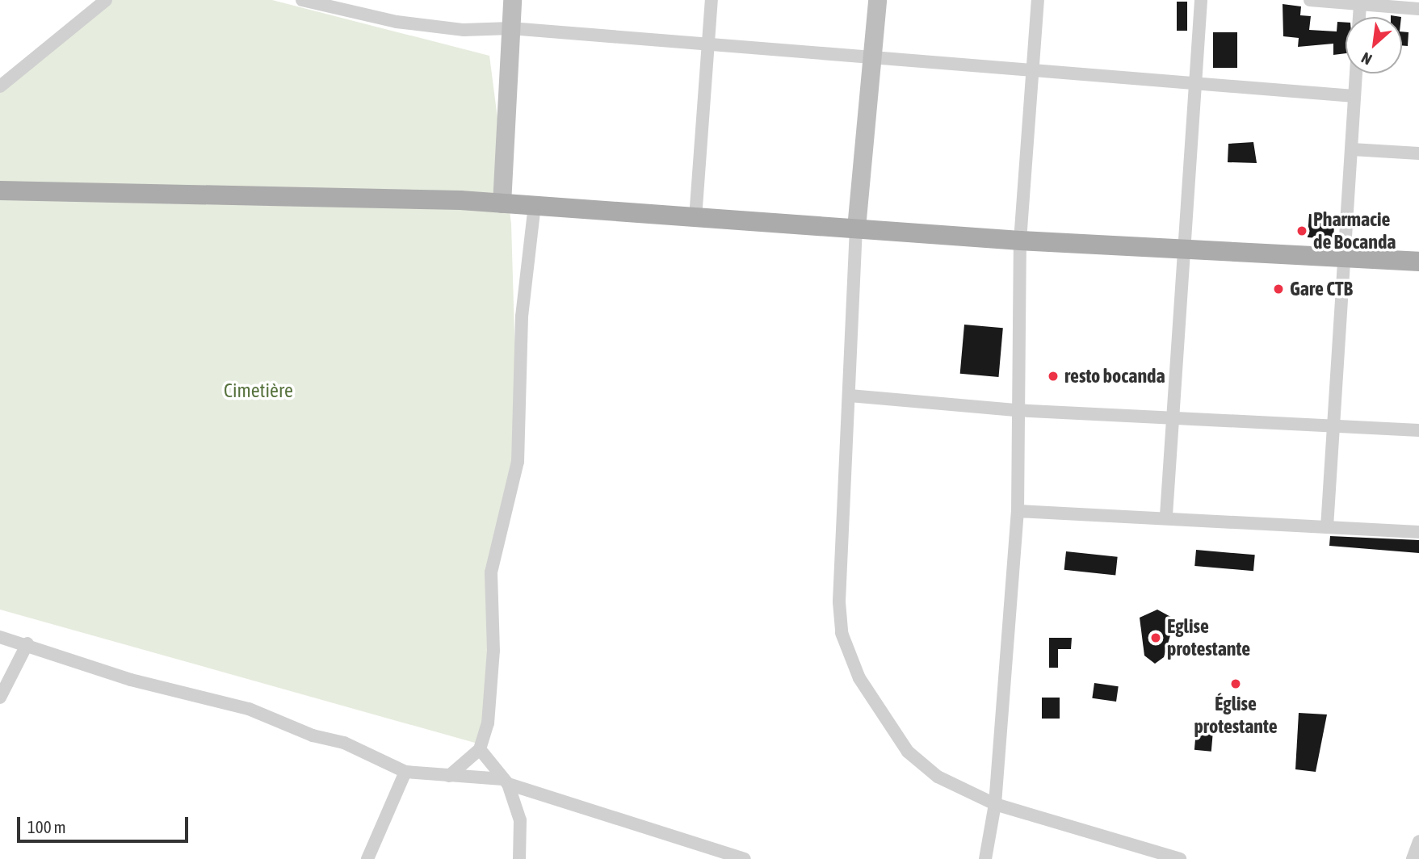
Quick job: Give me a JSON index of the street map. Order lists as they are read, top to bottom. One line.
{"parks":["Cimetière"],"places":["Pharmacie de Bocanda","Gare CTB","resto bocanda","Eglise protestante","Église protestante"],"scale_bar":"100 m","north":"bottom left"}
